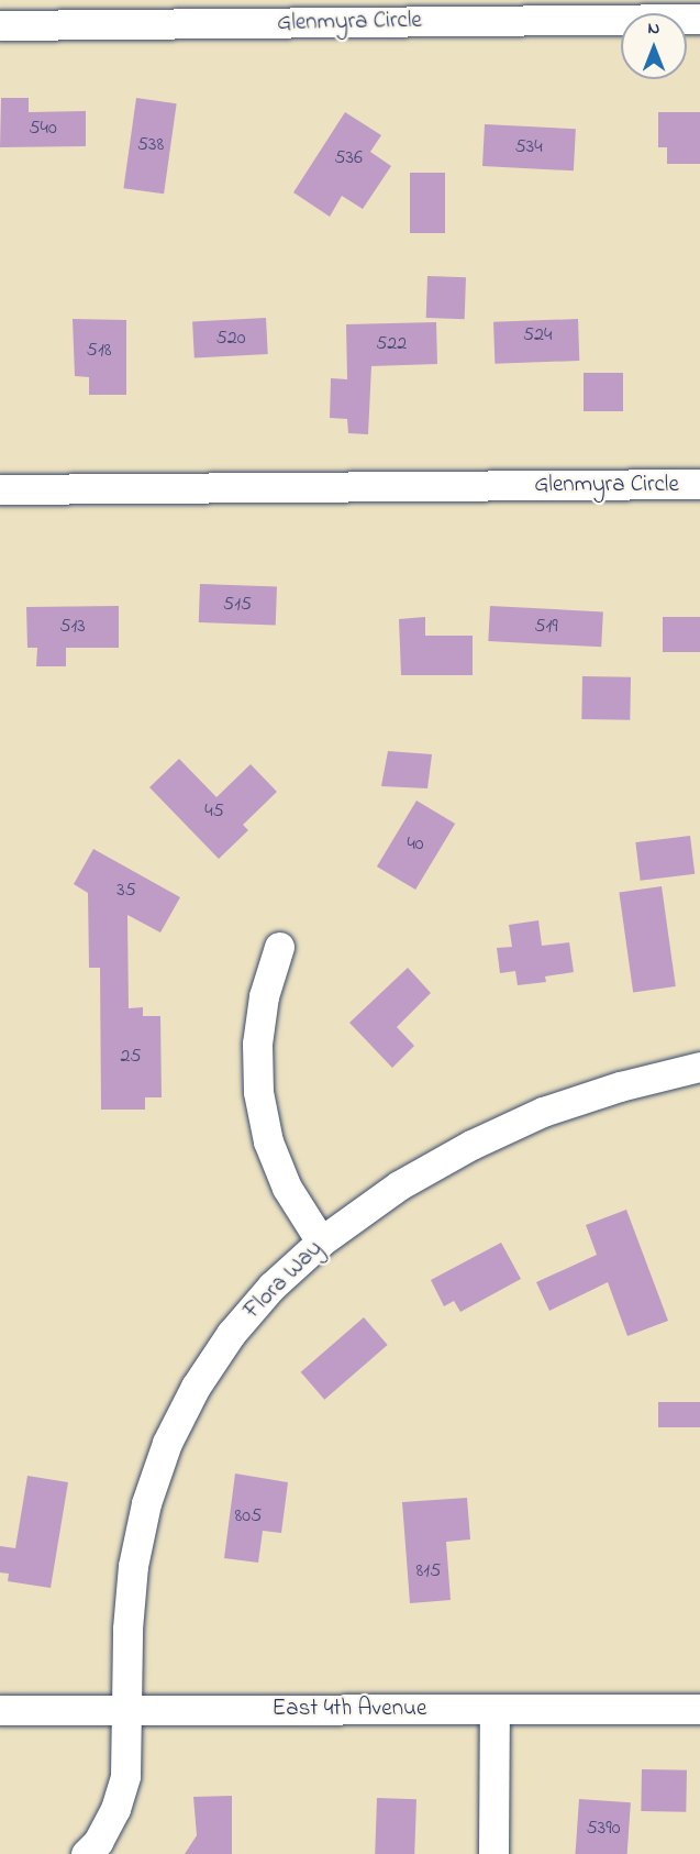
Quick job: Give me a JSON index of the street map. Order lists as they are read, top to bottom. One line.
{"streets":{"street":["Glenmyra Circle","Flora Way","East 4th Avenue"]},"crossings":[["Flora Way","East 4th Avenue"]],"house_numbers":["540","538","534","536","524","520","522","518","515","513","519","45","40","35","25","805","815","5390"],"north":"top"}
